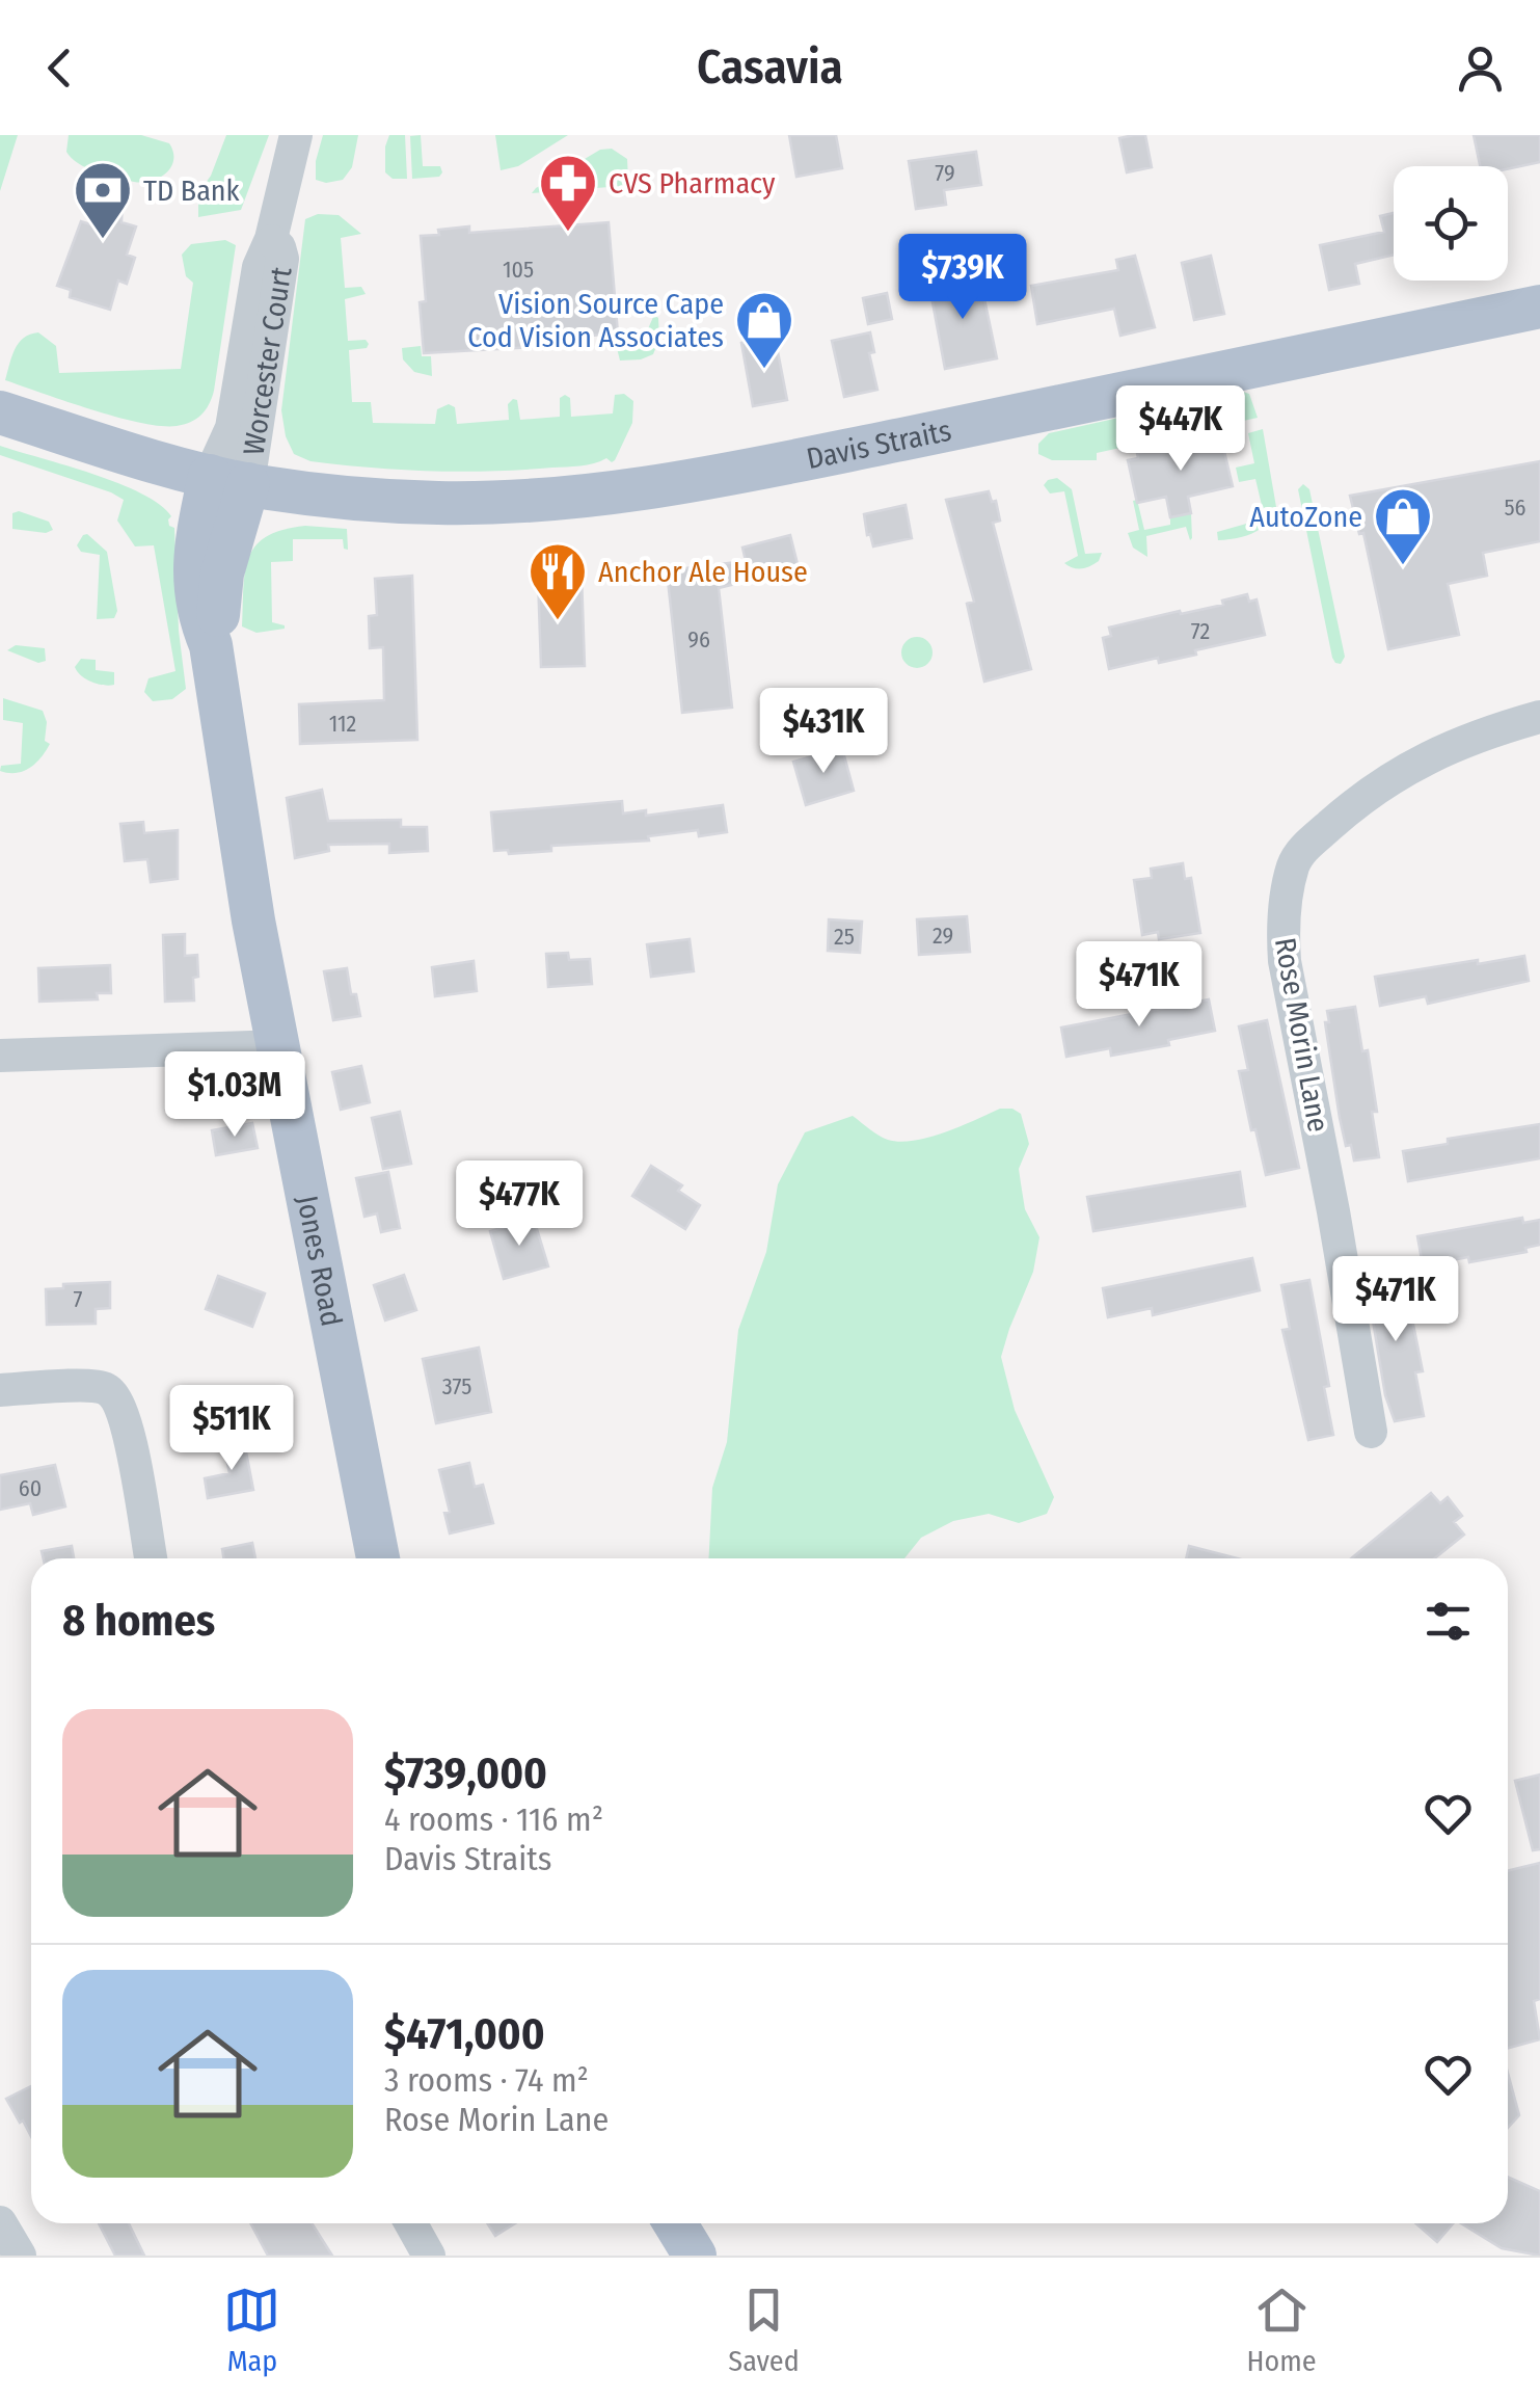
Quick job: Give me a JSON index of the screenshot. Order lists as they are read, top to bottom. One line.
{"streets":{"main road":["Davis Straits","Jones Road"],"street":["Worcester Court","Rose Morin Lane"]},"crossings":[["Worcester Court","Davis Straits"],["Worcester Court","Jones Road"],["Davis Straits","Jones Road"]],"places":{"pharmacy":["CVS Pharmacy"],"bank":["TD Bank"],"shop":["Vision Source Cape Cod Vision Associates","AutoZone"],"restaurant":["Anchor Ale House"]},"house_numbers":["79","105","56","72","96","112","29","25","7","375","60"],"page":{"header":"Casavia","price":["$739K","$447K","$431K","$471K","$1.03M","$477K","$471K","$511K"],"heading":"8 homes","list":[{"name":"$739,000","note":"4 rooms · 116 m² · Davis Straits"},{"name":"$471,000","note":"3 rooms · 74 m² · Rose Morin Lane"}],"tabs":["Map","Saved","Home"]}}
